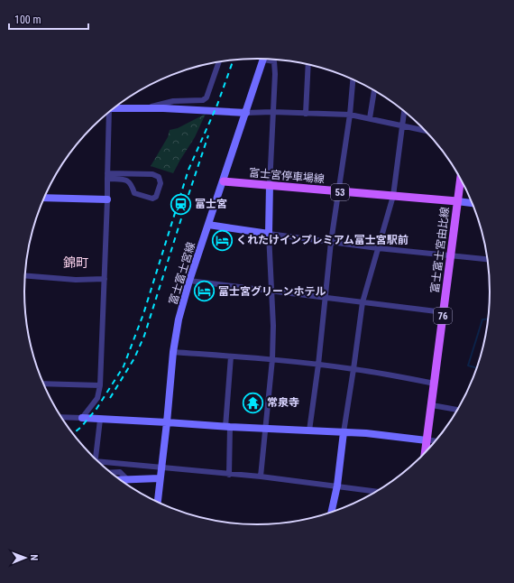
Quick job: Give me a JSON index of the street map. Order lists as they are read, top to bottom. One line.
{"streets":{"main road":["富士宮停車場線","53","富士富士宮由比線","76"],"street":["富士富士宮線"]},"crossings":[["富士宮停車場線","富士富士宮由比線"],["富士宮停車場線","富士富士宮線"]],"districts":["錦町"],"places":{"station":["富士宮"],"hotel":["くれたけインプレミアム富士宮駅前","富士宮グリーンホテル"],"temple":["常泉寺"]},"scale_bar":"100 m","north":"right"}
